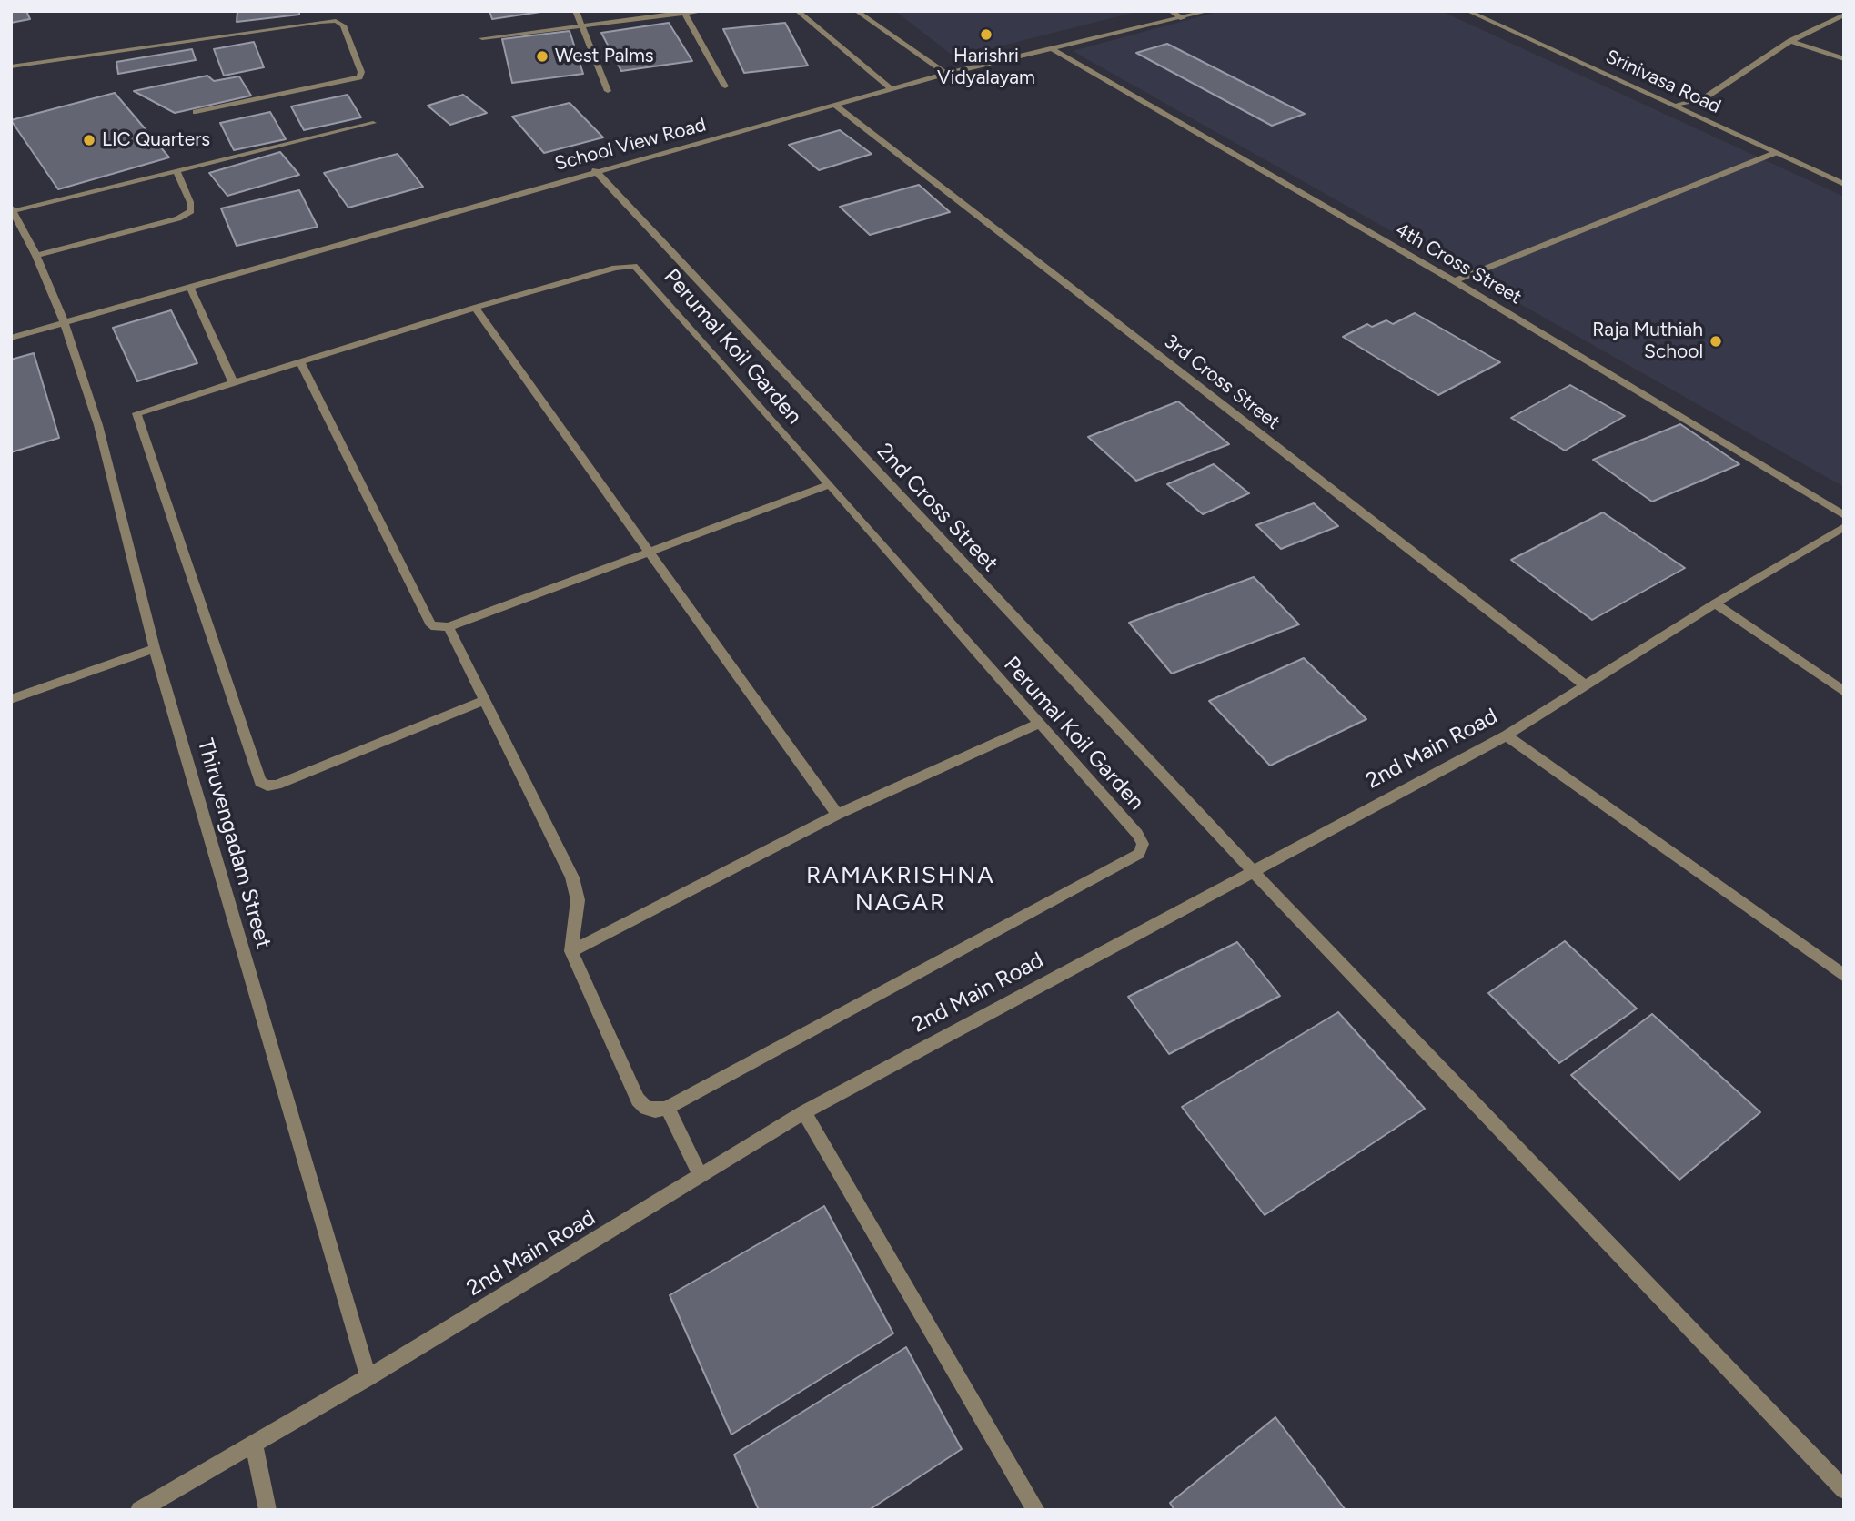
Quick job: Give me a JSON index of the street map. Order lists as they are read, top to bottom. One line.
{"streets":{"street":["Srinivasa Road","School View Road","4th Cross Street","Perumal Koil Garden","3rd Cross Street","2nd Cross Street","2nd Main Road","Thiruvengadam Street"]},"crossings":[["School View Road","4th Cross Street"],["School View Road","3rd Cross Street"],["School View Road","2nd Cross Street"],["School View Road","Thiruvengadam Street"],["3rd Cross Street","2nd Main Road"],["2nd Cross Street","2nd Main Road"],["2nd Main Road","Thiruvengadam Street"]],"districts":["RAMAKRISHNA NAGAR"],"places":["Harishri Vidyalayam","West Palms","LIC Quarters","Raja Muthiah School"]}
